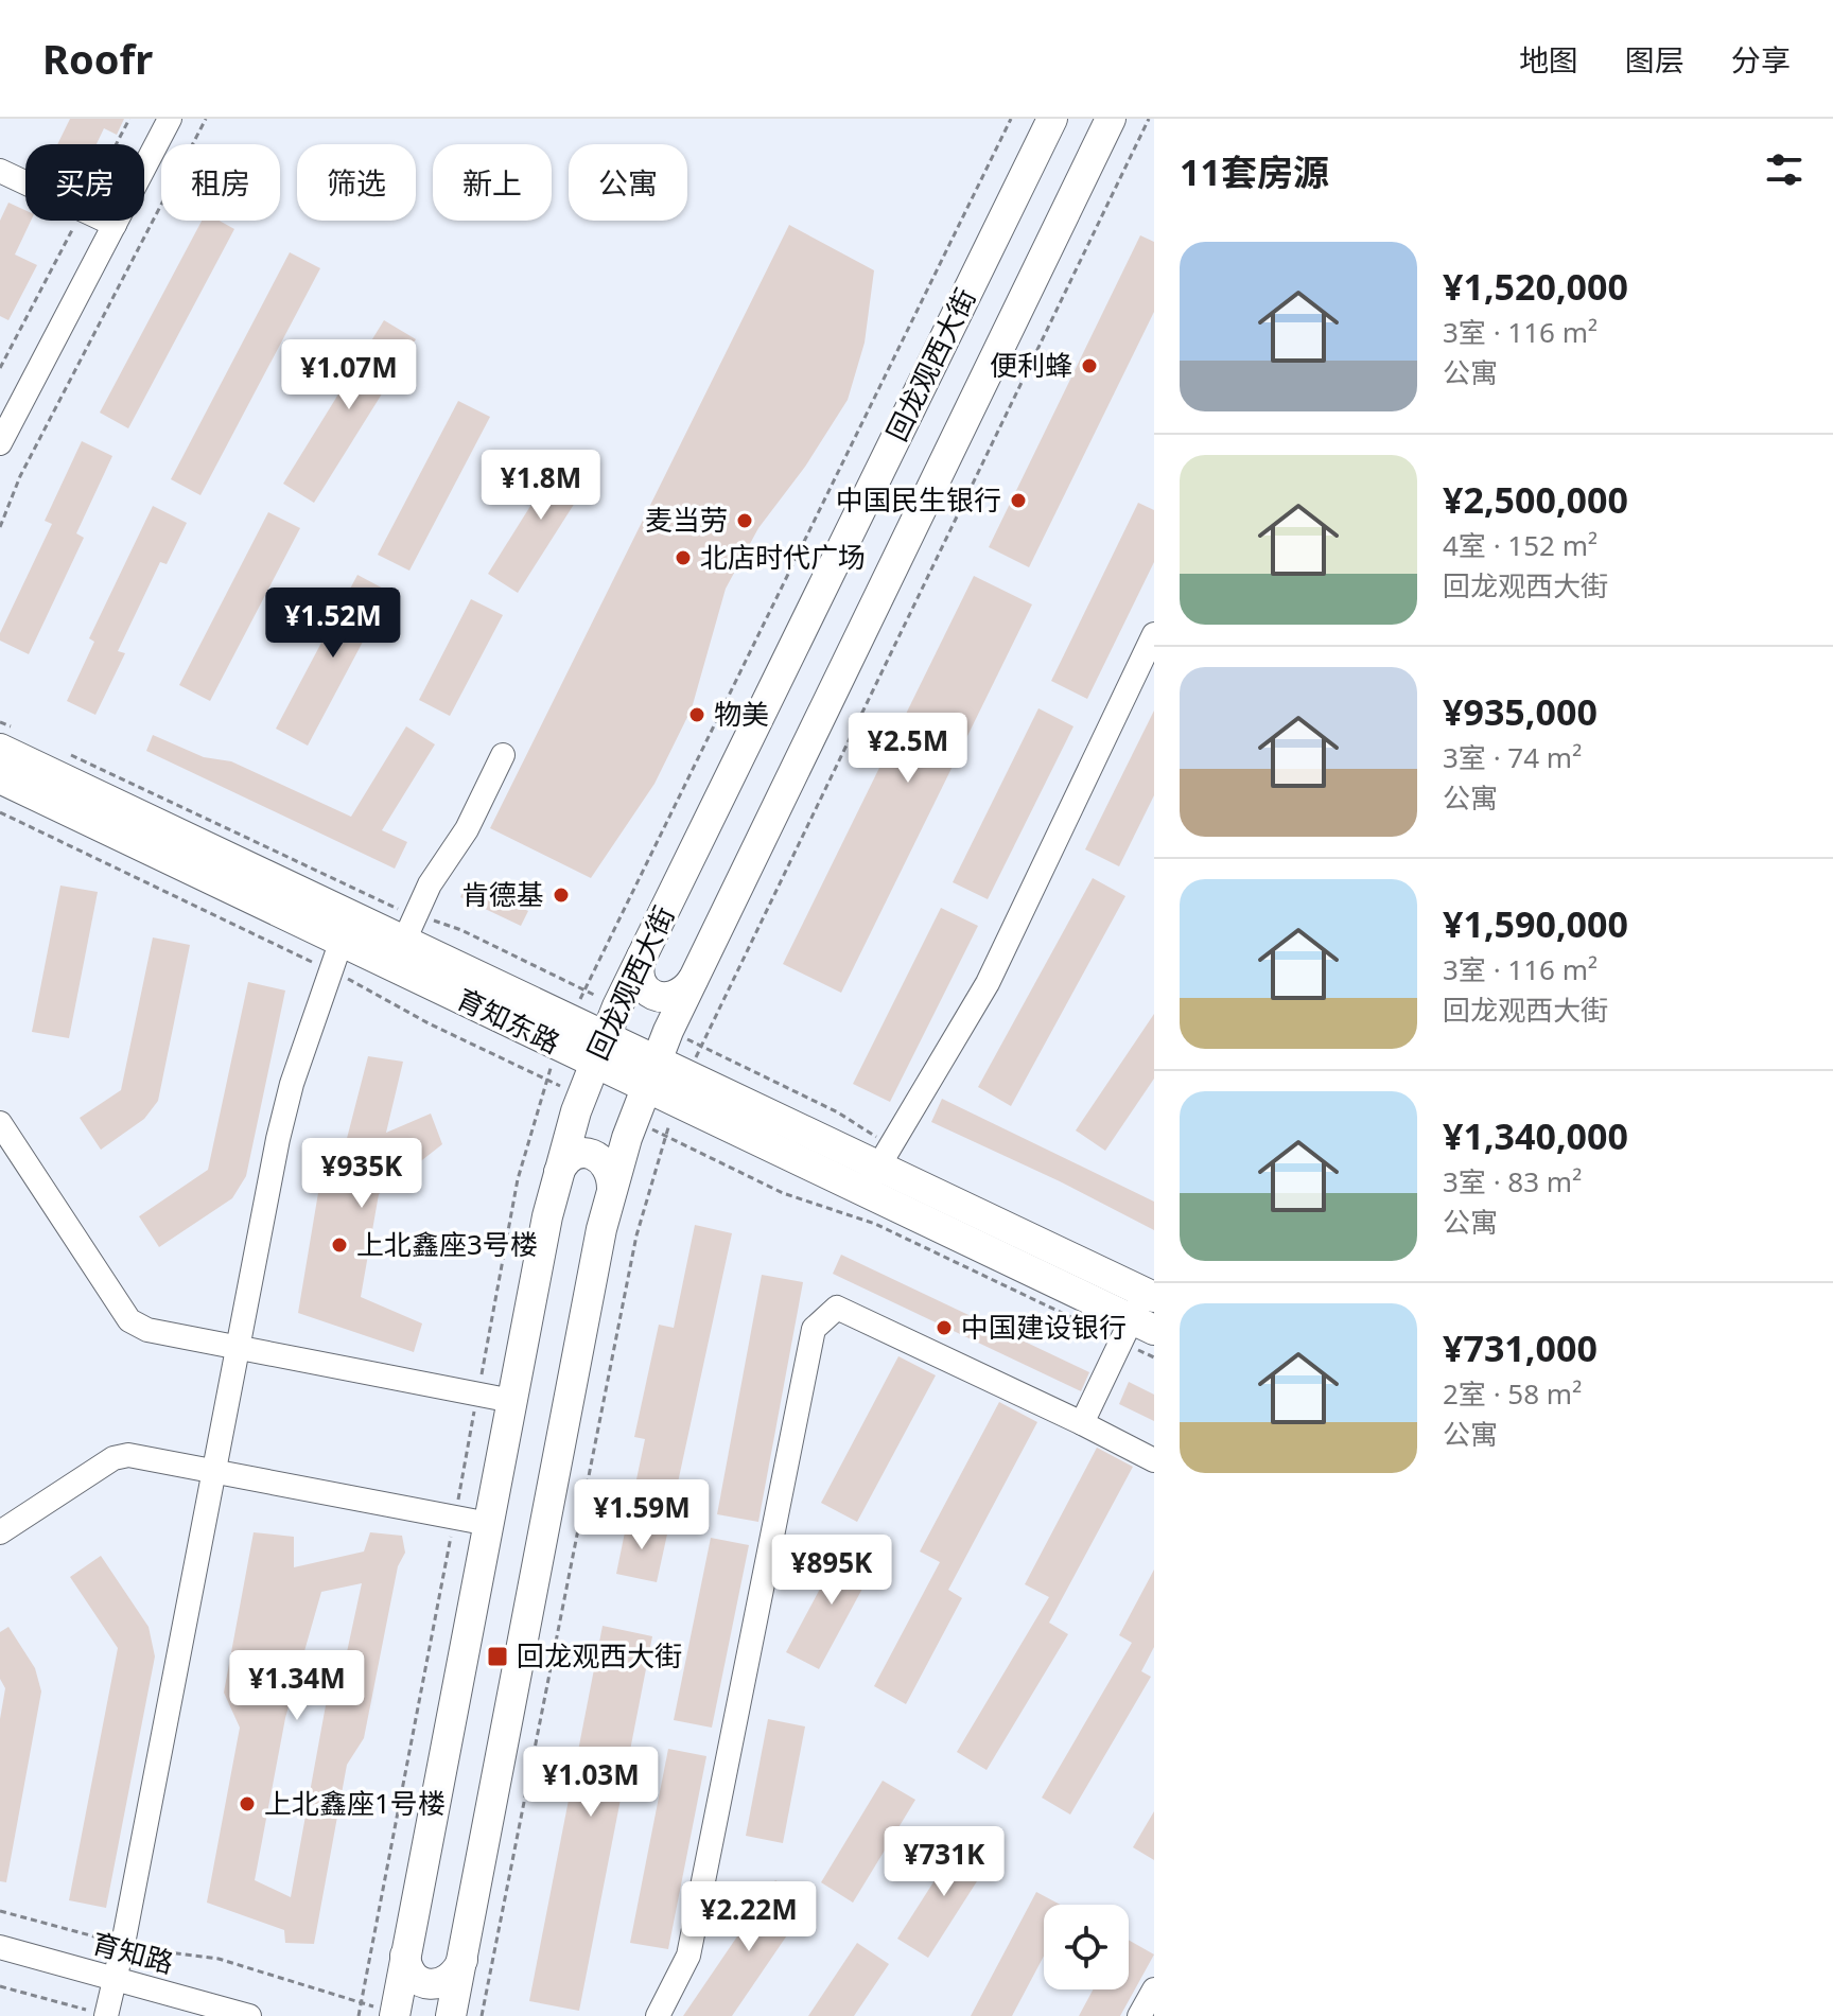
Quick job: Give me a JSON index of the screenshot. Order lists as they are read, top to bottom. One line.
{"streets":{"main road":["回龙观西大街","育知东路"],"street":["育知路"]},"crossings":[["回龙观西大街","育知东路"]],"places":{"other":["便利蜂","中国民生银行","麦当劳","北店时代广场","物美","肯德基","上北鑫座3号楼","中国建设银行","上北鑫座1号楼"],"transit":["回龙观西大街"]},"page":{"header":"Roofr","nav":["地图","图层","分享"],"heading":"11套房源","chip":["买房","租房","筛选","新上","公寓"],"list":[{"name":"¥1,520,000","note":"3室 · 116 m² · 公寓"},{"name":"¥2,500,000","note":"4室 · 152 m² · 回龙观西大街"},{"name":"¥935,000","note":"3室 · 74 m² · 公寓"},{"name":"¥1,590,000","note":"3室 · 116 m² · 回龙观西大街"},{"name":"¥1,340,000","note":"3室 · 83 m² · 公寓"},{"name":"¥731,000","note":"2室 · 58 m² · 公寓"}],"price":["¥1.07M","¥1.8M","¥1.52M","¥2.5M","¥935K","¥1.59M","¥895K","¥1.34M","¥1.03M","¥731K","¥2.22M"]}}
